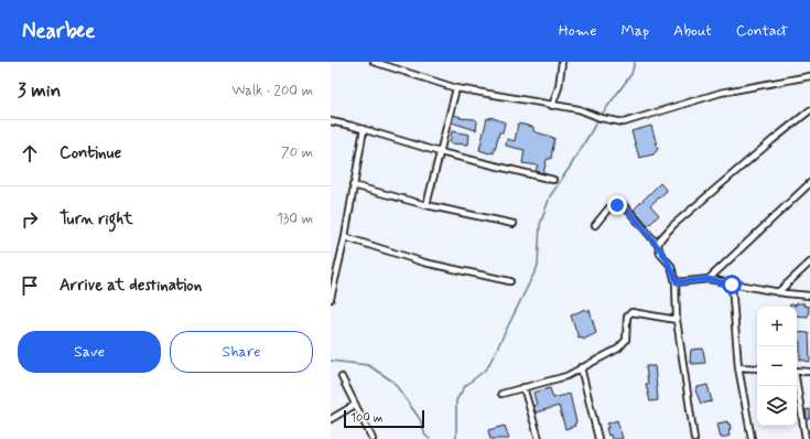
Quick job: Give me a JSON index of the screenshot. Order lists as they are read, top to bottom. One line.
{"scale_bar":"100 m","page":{"header":"Nearbee","nav":["Home","Map","About","Contact"],"heading":["3 min","Walk · 200 m"],"list":[["Continue","70 m"],["Turn right","130 m"],"Arrive at destination"],"map_buttons":["+","−"],"buttons":["Save","Share"],"scale":"100 m"}}
